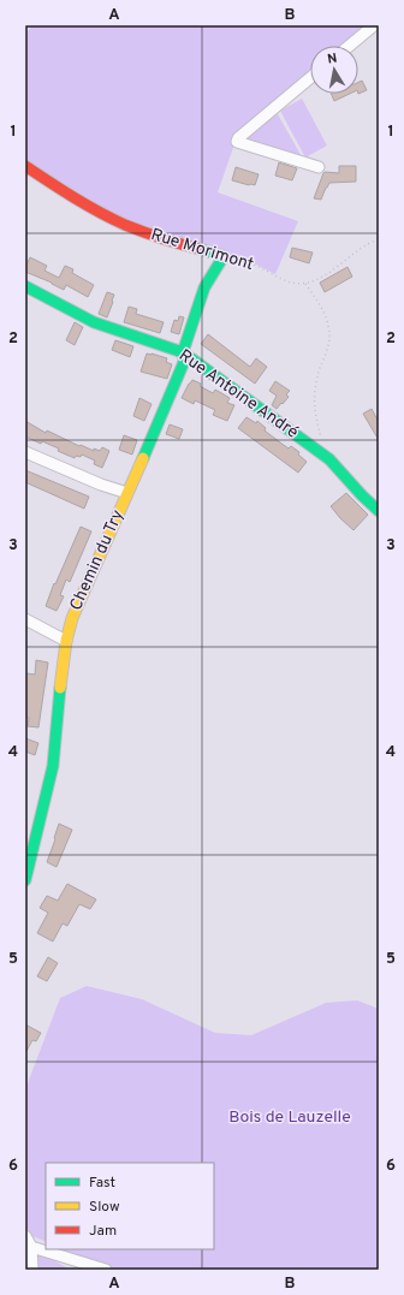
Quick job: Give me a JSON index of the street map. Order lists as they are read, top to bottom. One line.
{"streets":{"street":["Rue Morimont","Rue Antoine André","Chemin du Try"]},"crossings":[["Rue Morimont","Chemin du Try"],["Rue Antoine André","Chemin du Try"]],"parks":["Bois de Lauzelle"],"legend":["Fast","Slow","Jam"],"north":"top","grid":{"columns":["A","B"],"rows":["1","2","3","4","5","6"]}}
